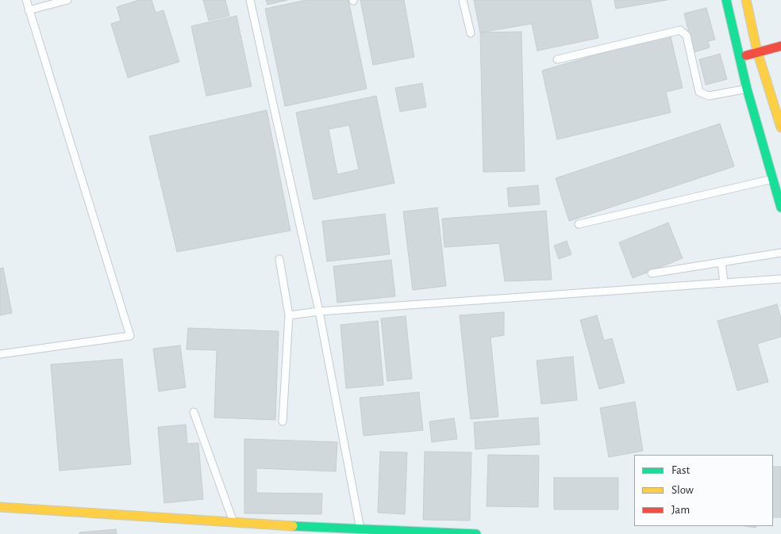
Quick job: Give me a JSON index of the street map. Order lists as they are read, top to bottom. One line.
{"legend":["Fast","Slow","Jam"]}
